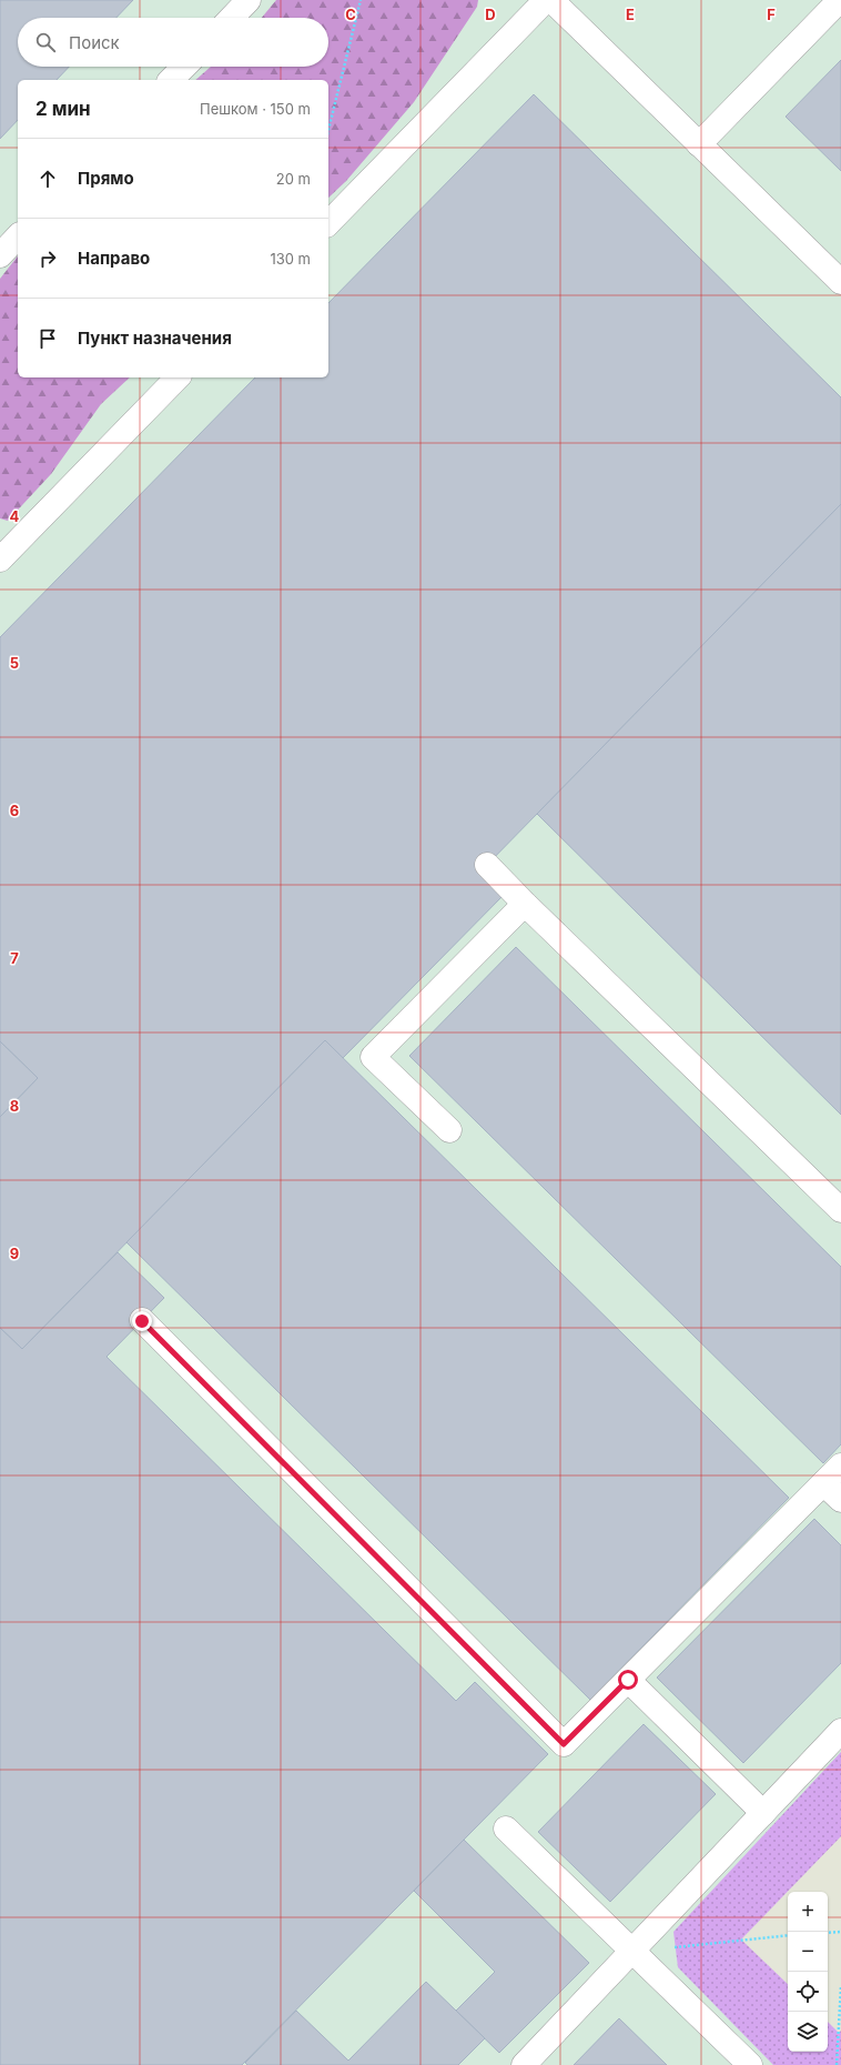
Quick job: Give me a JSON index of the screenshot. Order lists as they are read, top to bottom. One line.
{"page":{"search":"Поиск","heading":["2 мин","Пешком · 150 m"],"list":[["Прямо","20 m"],["Направо","130 m"],"Пункт назначения"],"map_buttons":["+","−"]},"grid":{"columns":["C","D","E","F"],"rows":["4","5","6","7","8","9"]}}
